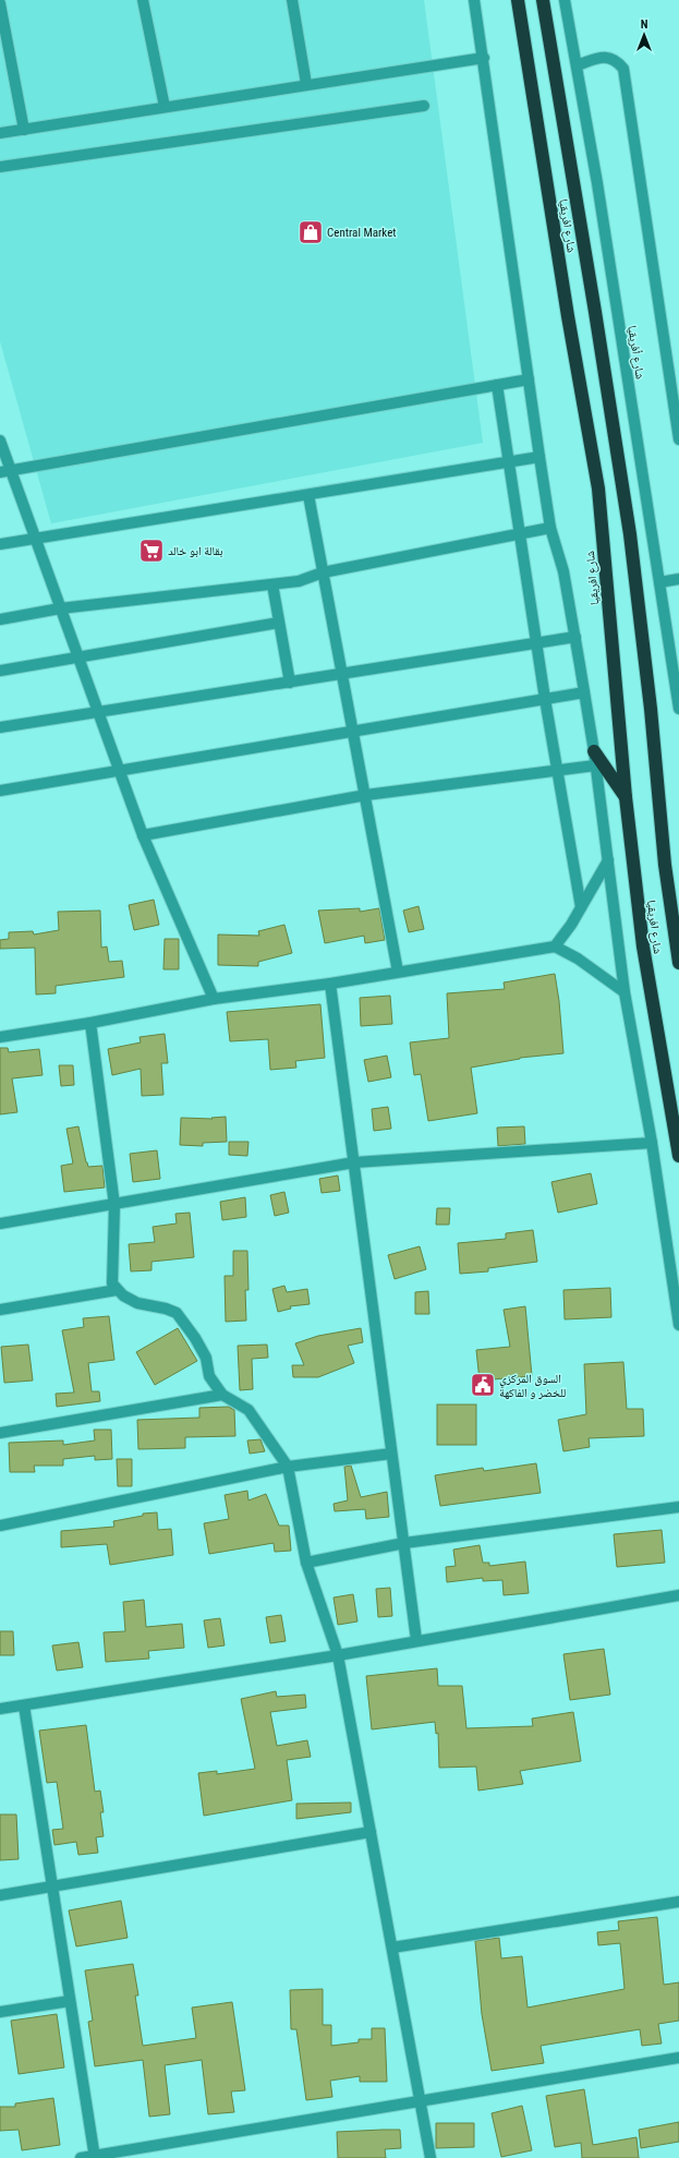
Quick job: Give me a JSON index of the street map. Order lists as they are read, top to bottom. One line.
{"streets":{"highway":["شارع افريقيا"],"street":["شارع أفريقيا"]},"places":{"shop":["Central Market"],"supermarket":["بقالة ابو خالد"],"public building":["السوق المركزي للخضر و الفاكهة"]},"north":"top"}
